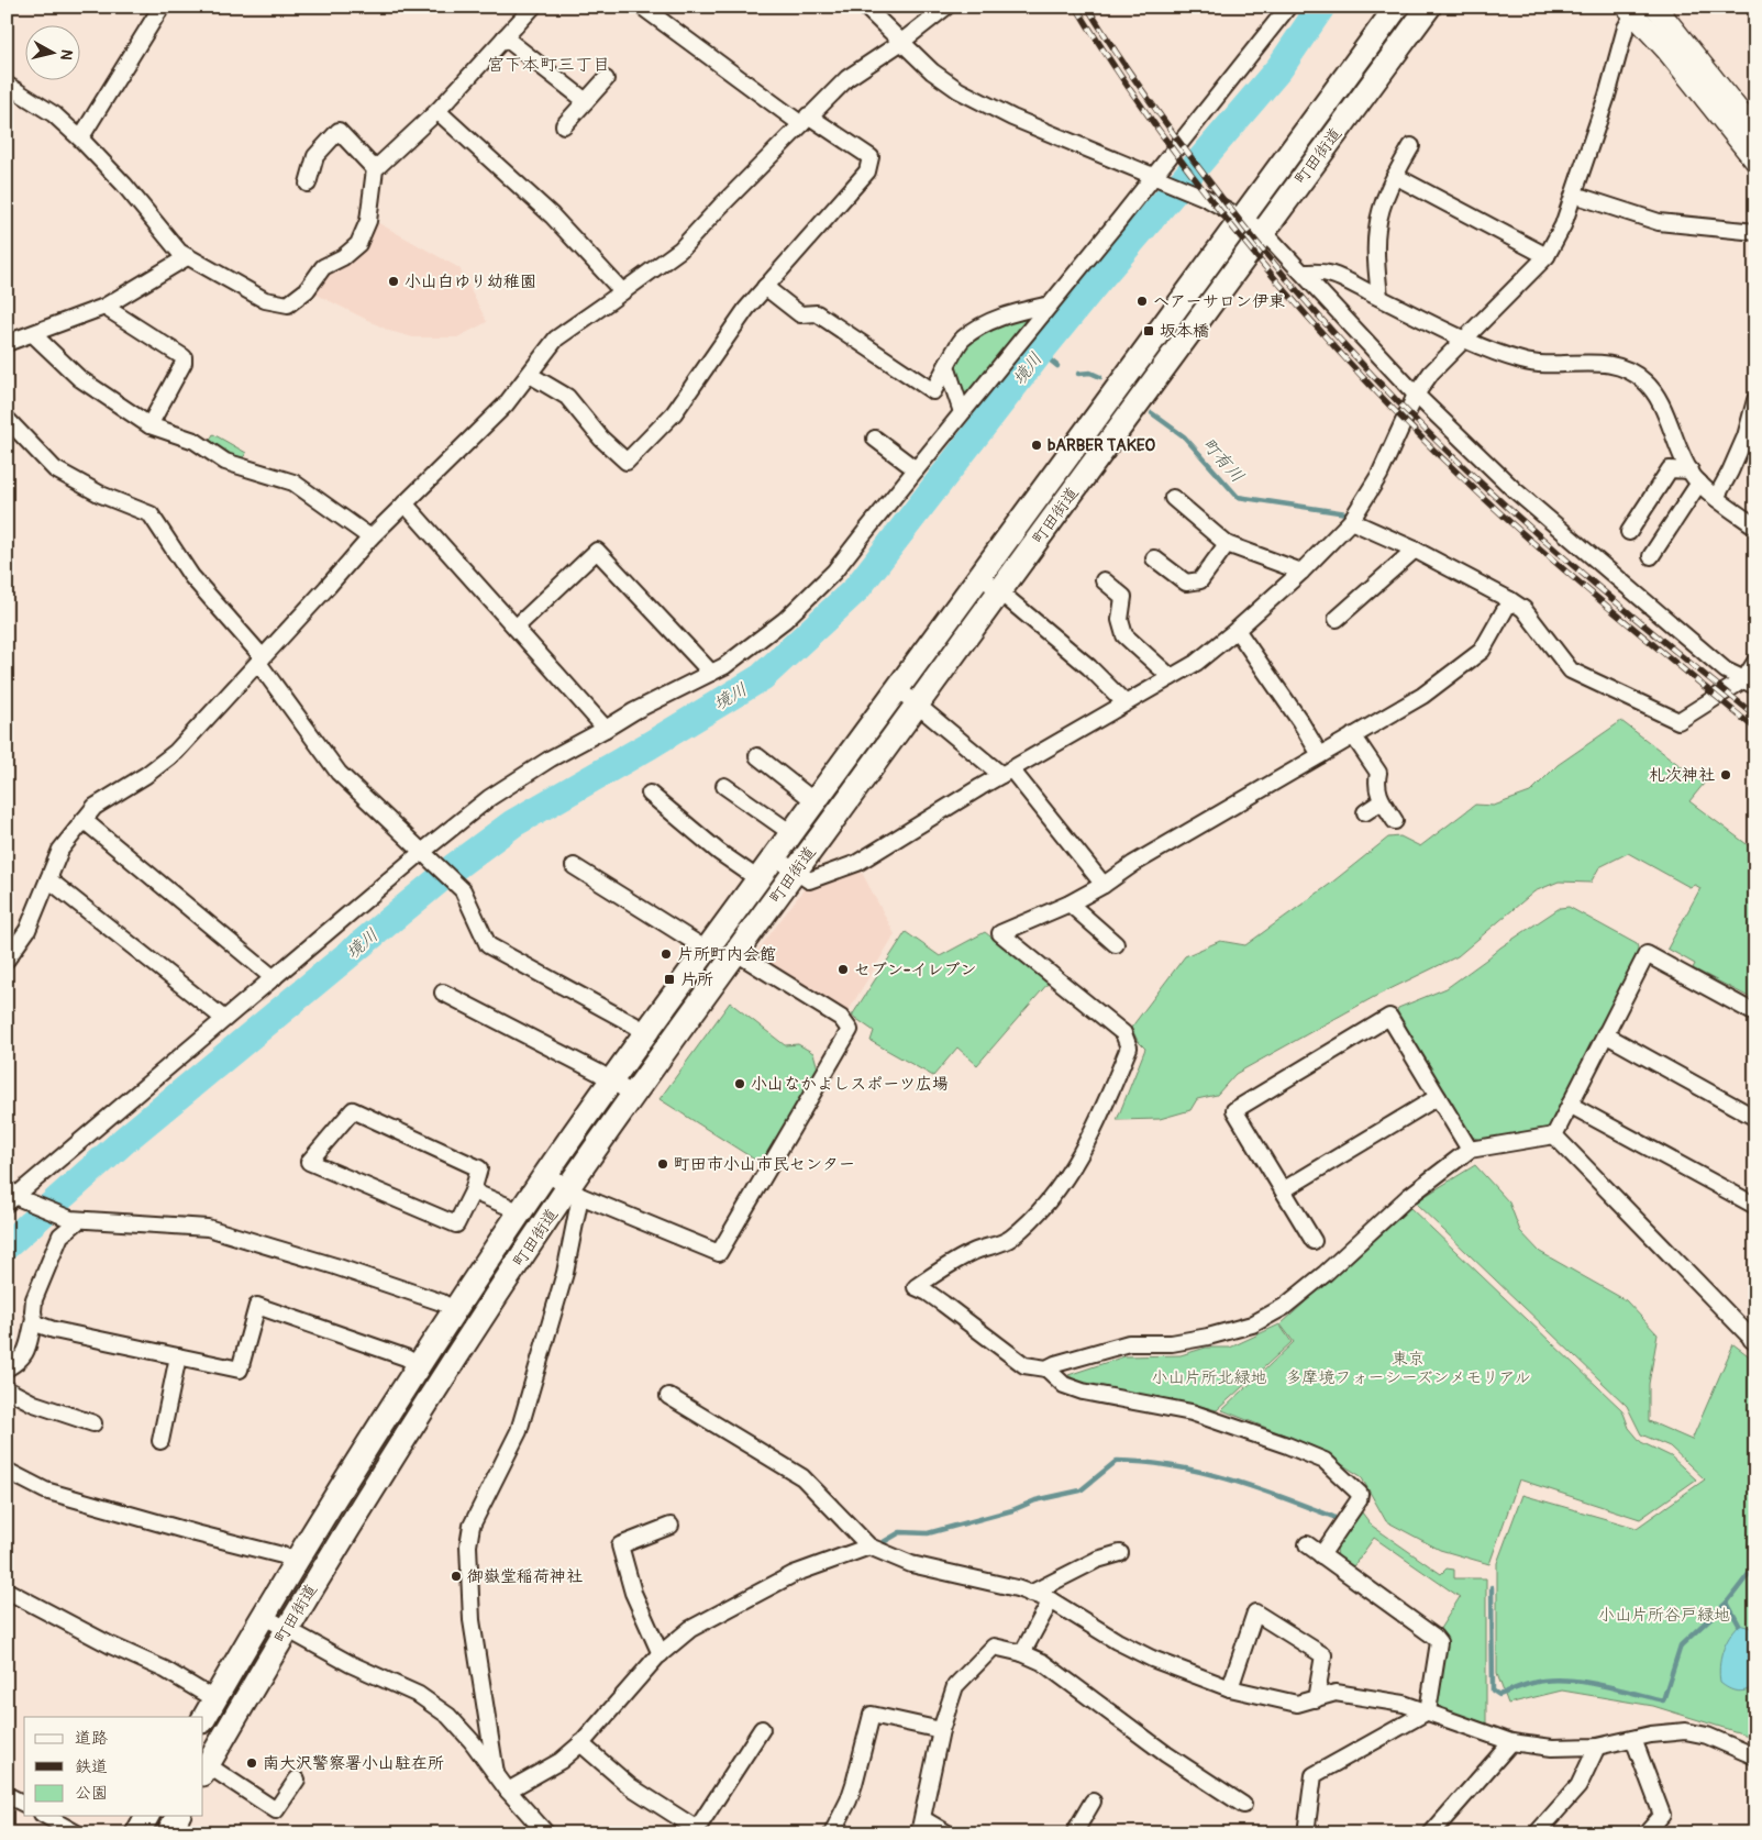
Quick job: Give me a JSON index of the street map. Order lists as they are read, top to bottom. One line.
{"streets":{"main road":["町田街道"]},"districts":["宮下本町三丁目"],"water":["境川","町有川"],"parks":["東京 多摩境フォーシーズンメモリアル","小山片所北緑地","小山片所谷戸緑地"],"places":{"other":["小山白ゆり幼稚園","ヘアーサロン伊東","bARBER TAKEO","札次神社","片所町内会館","セブン-イレブン","小山なかよしスポーツ広場","町田市小山市民センター","御嶽堂稲荷神社","南大沢警察署小山駐在所"],"transit":["坂本橋","片所"]},"legend":["道路","鉄道","公園"],"north":"right"}
